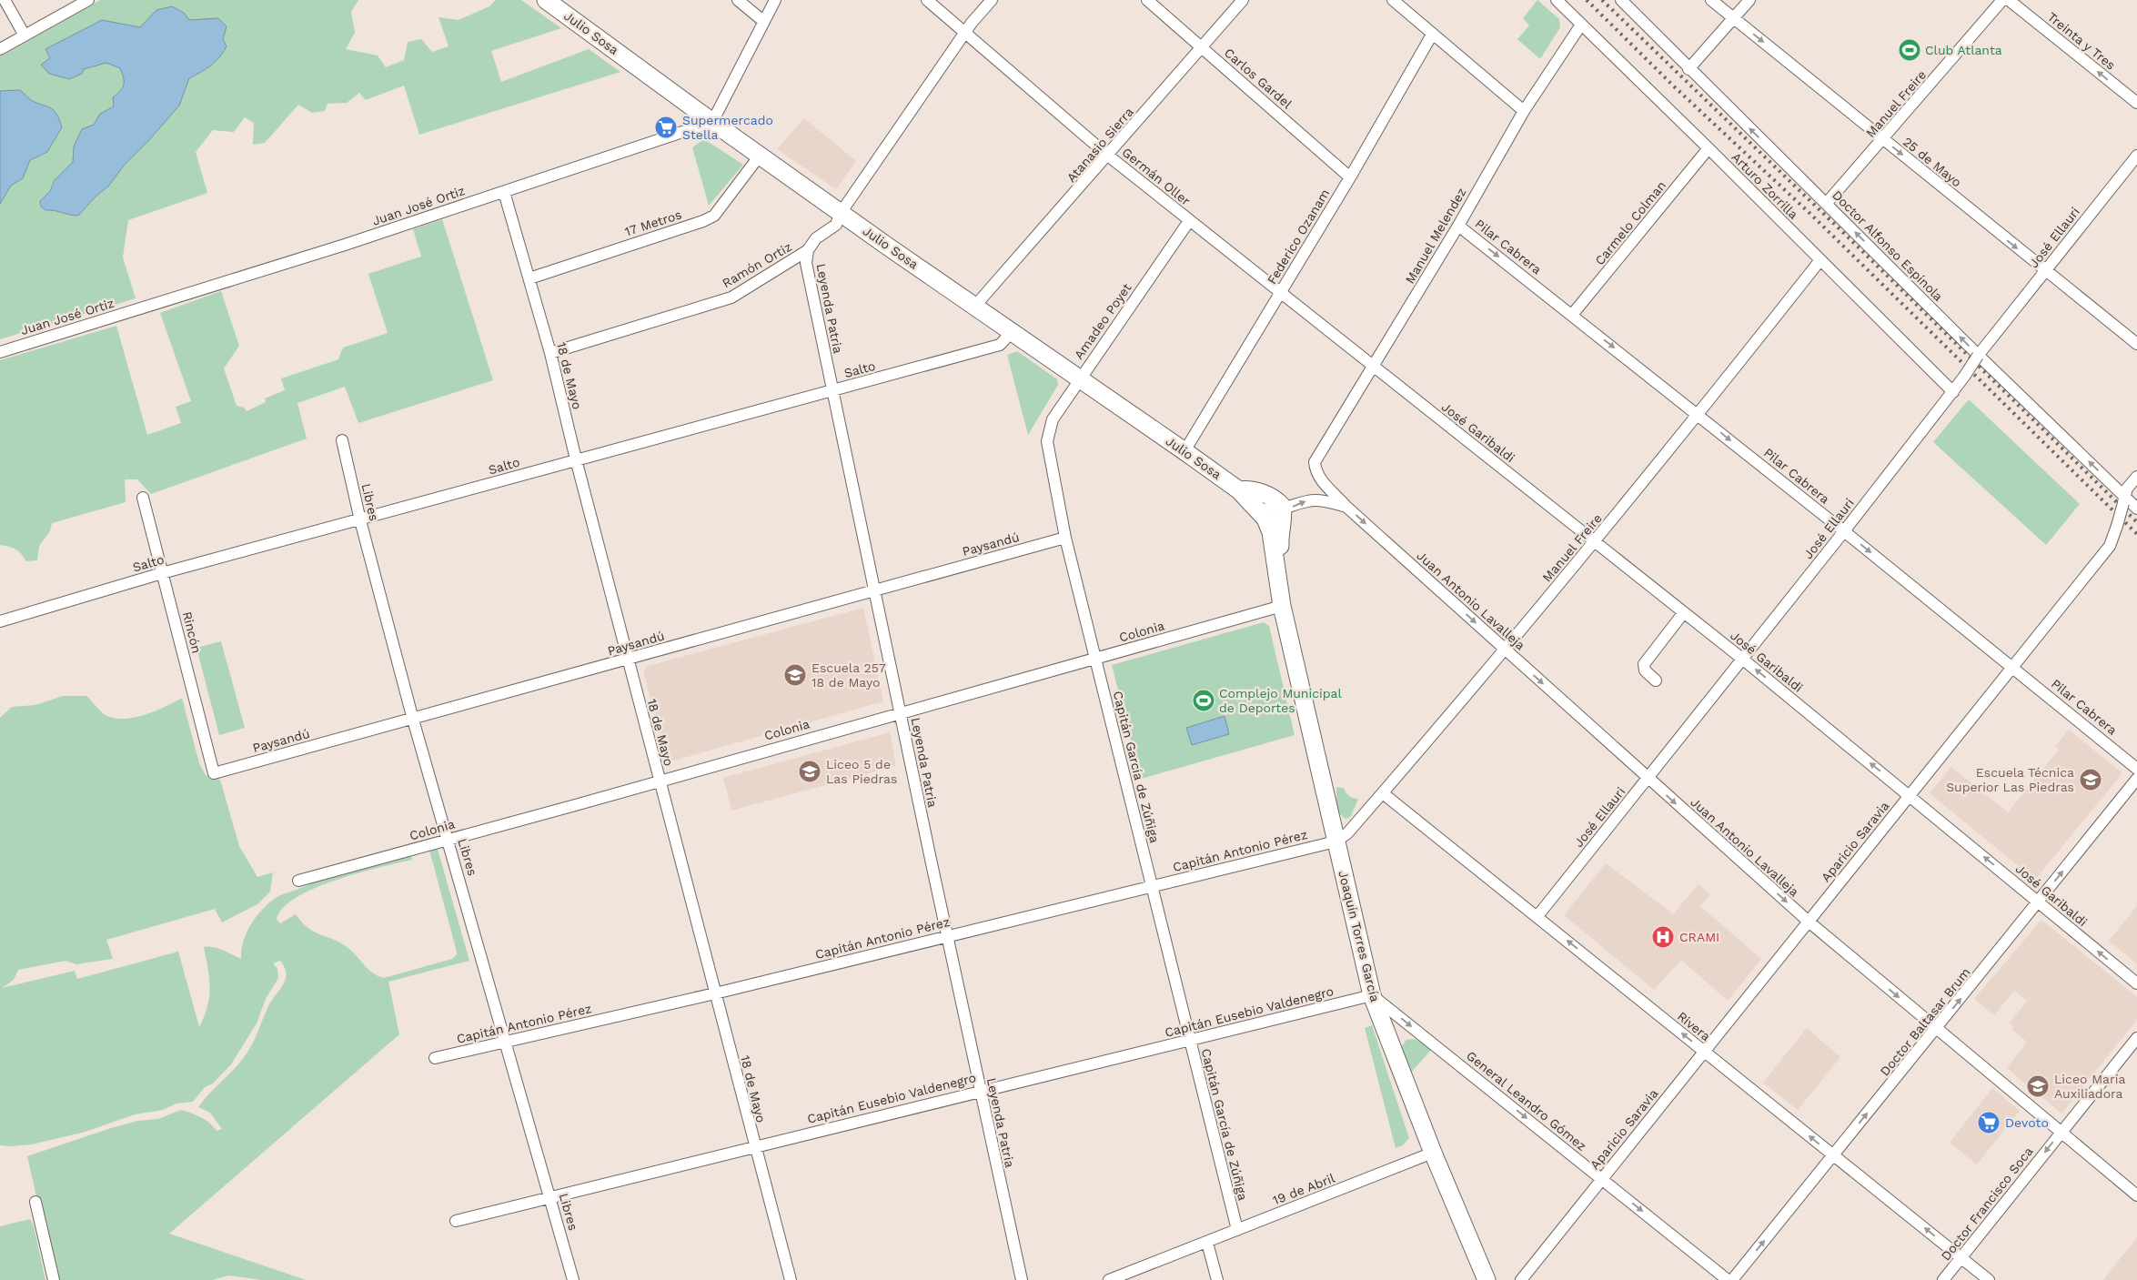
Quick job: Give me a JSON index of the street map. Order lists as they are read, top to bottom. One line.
{"streets":{"street":["Julio Sosa","Treinta y Tres","Carlos Gardel","Manuel Freire","Atanasio Sierra","25 de Mayo","Germán Oller","Arturo Zorrilla","Juan José Ortiz","17 Metros","Carmelo Colman","Manuel Melendez","Federico Ozanam","José Ellauri","Doctor Alfonso Espínola","Pilar Cabrera","Ramón Ortiz","Leyenda Patria","Amadeo Poyet","Salto","18 de Mayo","José Garibaldi","Libres","Paysandú","Juan Antonio Lavalleja","Colonia","Rincón","Capitán García de Zúñiga","Aparicio Saravia","Capitán Antonio Pérez","Joaquín Torres García","Capitán Eusebio Valdenegro","Doctor Baltasar Brum","Rivera","General Leandro Gómez","19 de Abril","Doctor Francisco Soca"]},"crossings":[["Julio Sosa","Atanasio Sierra"],["Julio Sosa","Juan José Ortiz"],["Julio Sosa","17 Metros"],["Julio Sosa","Federico Ozanam"],["Julio Sosa","Ramón Ortiz"],["Julio Sosa","Amadeo Poyet"],["Julio Sosa","Salto"],["Julio Sosa","Joaquín Torres García"],["Carlos Gardel","Atanasio Sierra"],["Carlos Gardel","Federico Ozanam"],["Manuel Freire","25 de Mayo"],["Manuel Freire","Arturo Zorrilla"],["Manuel Freire","Doctor Alfonso Espínola"],["Manuel Freire","Pilar Cabrera"],["Manuel Freire","José Garibaldi"],["Manuel Freire","Juan Antonio Lavalleja"],["Manuel Freire","Capitán Antonio Pérez"],["Manuel Freire","Joaquín Torres García"],["Manuel Freire","Rivera"],["Atanasio Sierra","Germán Oller"],["25 de Mayo","José Ellauri"],["Germán Oller","Manuel Melendez"],["Germán Oller","Federico Ozanam"],["Germán Oller","Ramón Ortiz"],["Germán Oller","Amadeo Poyet"],["Germán Oller","José Garibaldi"],["Arturo Zorrilla","Carmelo Colman"],["Arturo Zorrilla","Manuel Melendez"],["Arturo Zorrilla","José Ellauri"],["Juan José Ortiz","18 de Mayo"],["17 Metros","18 de Mayo"],["Carmelo Colman","Pilar Cabrera"],["Manuel Melendez","Pilar Cabrera"],["Manuel Melendez","José Garibaldi"],["Manuel Melendez","Juan Antonio Lavalleja"],["José Ellauri","Doctor Alfonso Espínola"],["José Ellauri","Pilar Cabrera"],["José Ellauri","José Garibaldi"],["José Ellauri","Juan Antonio Lavalleja"],["José Ellauri","Rivera"],["Doctor Alfonso Espínola","Aparicio Saravia"],["Pilar Cabrera","Aparicio Saravia"],["Ramón Ortiz","Leyenda Patria"],["Ramón Ortiz","18 de Mayo"],["Leyenda Patria","Salto"],["Leyenda Patria","Paysandú"],["Leyenda Patria","Colonia"],["Leyenda Patria","Capitán Antonio Pérez"],["Leyenda Patria","Capitán Eusebio Valdenegro"],["Amadeo Poyet","Capitán García de Zúñiga"],["Salto","18 de Mayo"],["Salto","Libres"],["Salto","Rincón"],["18 de Mayo","Paysandú"],["18 de Mayo","Colonia"],["18 de Mayo","Capitán Antonio Pérez"],["18 de Mayo","Capitán Eusebio Valdenegro"],["José Garibaldi","Aparicio Saravia"],["José Garibaldi","Doctor Baltasar Brum"],["Libres","Paysandú"],["Libres","Colonia"],["Libres","Capitán Antonio Pérez"],["Libres","Capitán Eusebio Valdenegro"],["Paysandú","Rincón"],["Paysandú","Capitán García de Zúñiga"],["Juan Antonio Lavalleja","Aparicio Saravia"],["Juan Antonio Lavalleja","Joaquín Torres García"],["Juan Antonio Lavalleja","Doctor Baltasar Brum"],["Juan Antonio Lavalleja","Doctor Francisco Soca"],["Colonia","Capitán García de Zúñiga"],["Colonia","Joaquín Torres García"],["Capitán García de Zúñiga","Capitán Antonio Pérez"],["Capitán García de Zúñiga","Capitán Eusebio Valdenegro"],["Capitán García de Zúñiga","19 de Abril"],["Aparicio Saravia","Rivera"],["Aparicio Saravia","General Leandro Gómez"],["Capitán Antonio Pérez","Joaquín Torres García"],["Joaquín Torres García","Capitán Eusebio Valdenegro"],["Joaquín Torres García","General Leandro Gómez"],["Joaquín Torres García","19 de Abril"],["Capitán Eusebio Valdenegro","General Leandro Gómez"],["Doctor Baltasar Brum","Rivera"],["Rivera","Doctor Francisco Soca"]],"one_way":["Treinta y Tres","25 de Mayo","Doctor Alfonso Espínola","Pilar Cabrera","José Garibaldi","Juan Antonio Lavalleja","Doctor Baltasar Brum","Rivera","General Leandro Gómez","Doctor Francisco Soca"],"places":{"sports":["Club Atlanta","Complejo Municipal de Deportes"],"supermarket":["Supermercado Stella","Devoto"],"school or university":["Escuela 257 18 de Mayo","Liceo 5 de Las Piedras","Escuela Técnica Superior Las Piedras","Liceo María Auxiliadora"],"hospital":["CRAMI"]}}
